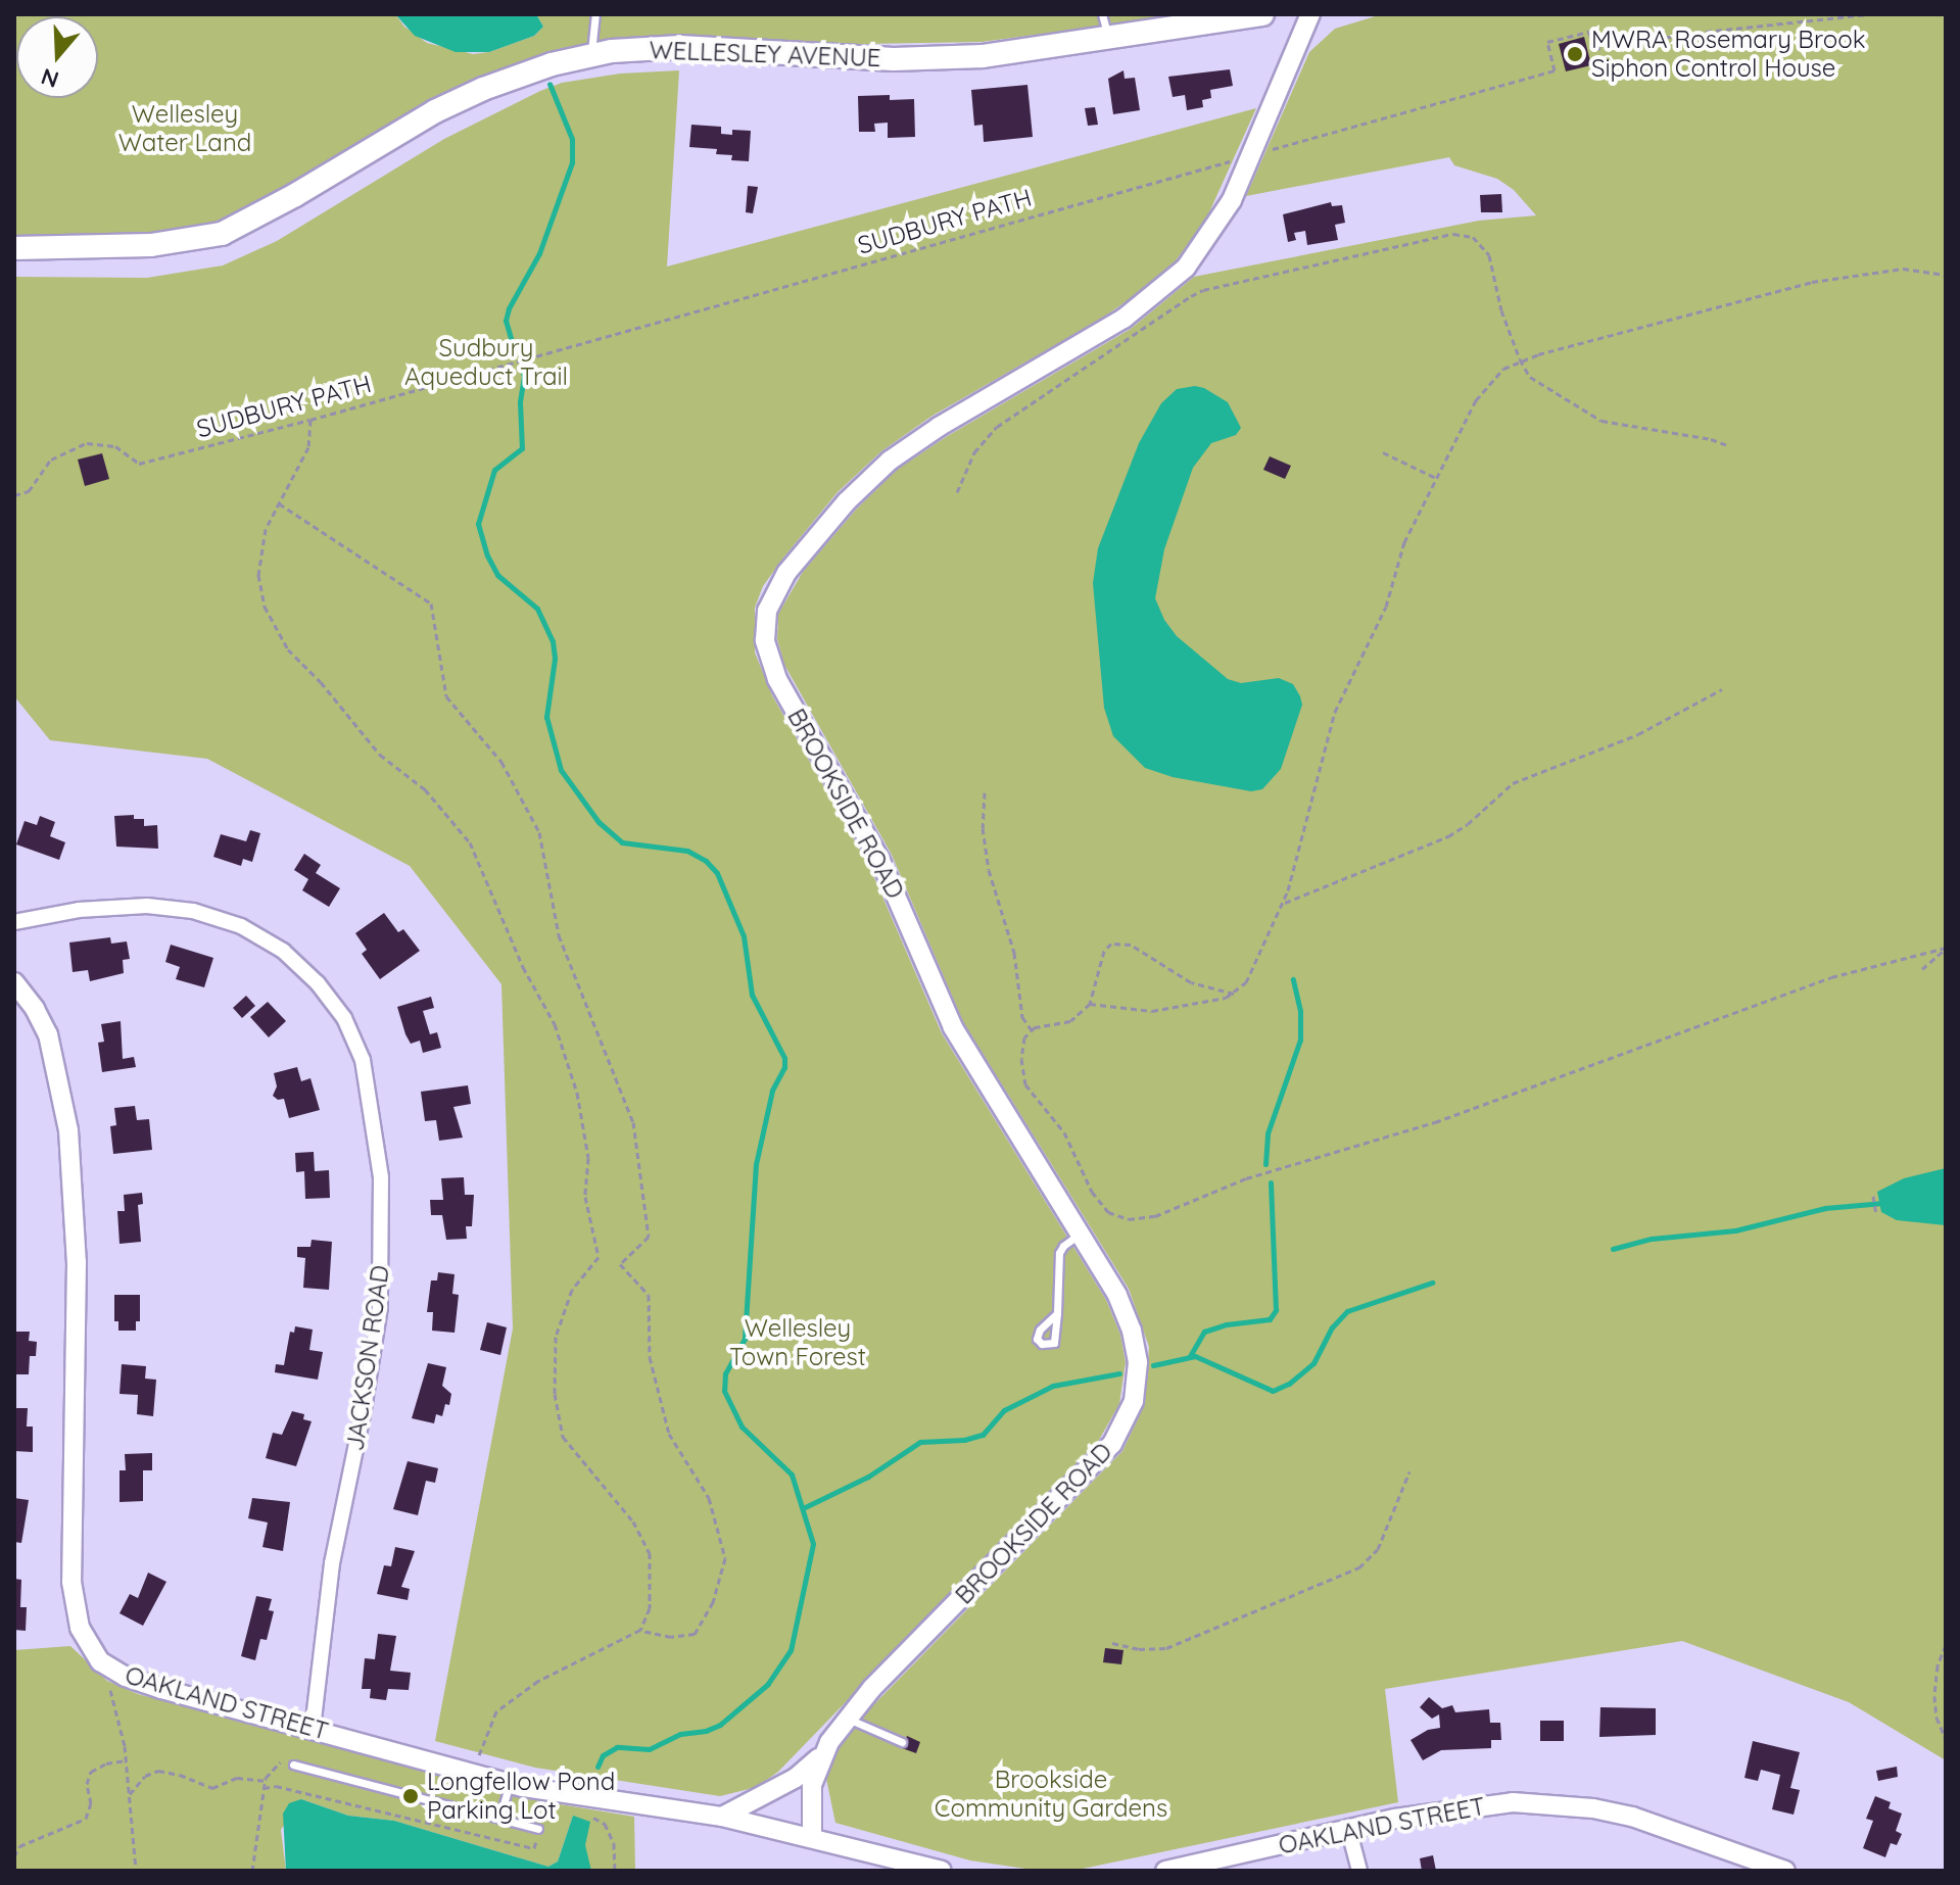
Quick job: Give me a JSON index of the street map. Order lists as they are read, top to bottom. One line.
{"streets":{"main road":["WELLESLEY AVENUE"],"street":["BROOKSIDE ROAD","JACKSON ROAD","OAKLAND STREET"],"path":["SUDBURY PATH"]},"crossings":[["SUDBURY PATH","BROOKSIDE ROAD"],["BROOKSIDE ROAD","OAKLAND STREET"],["JACKSON ROAD","OAKLAND STREET"]],"parks":["Wellesley Water Land","Sudbury Aqueduct Trail","Wellesley Town Forest","Brookside Community Gardens"],"places":["MWRA Rosemary Brook Siphon Control House","Longfellow Pond Parking Lot"],"north":"bottom"}
